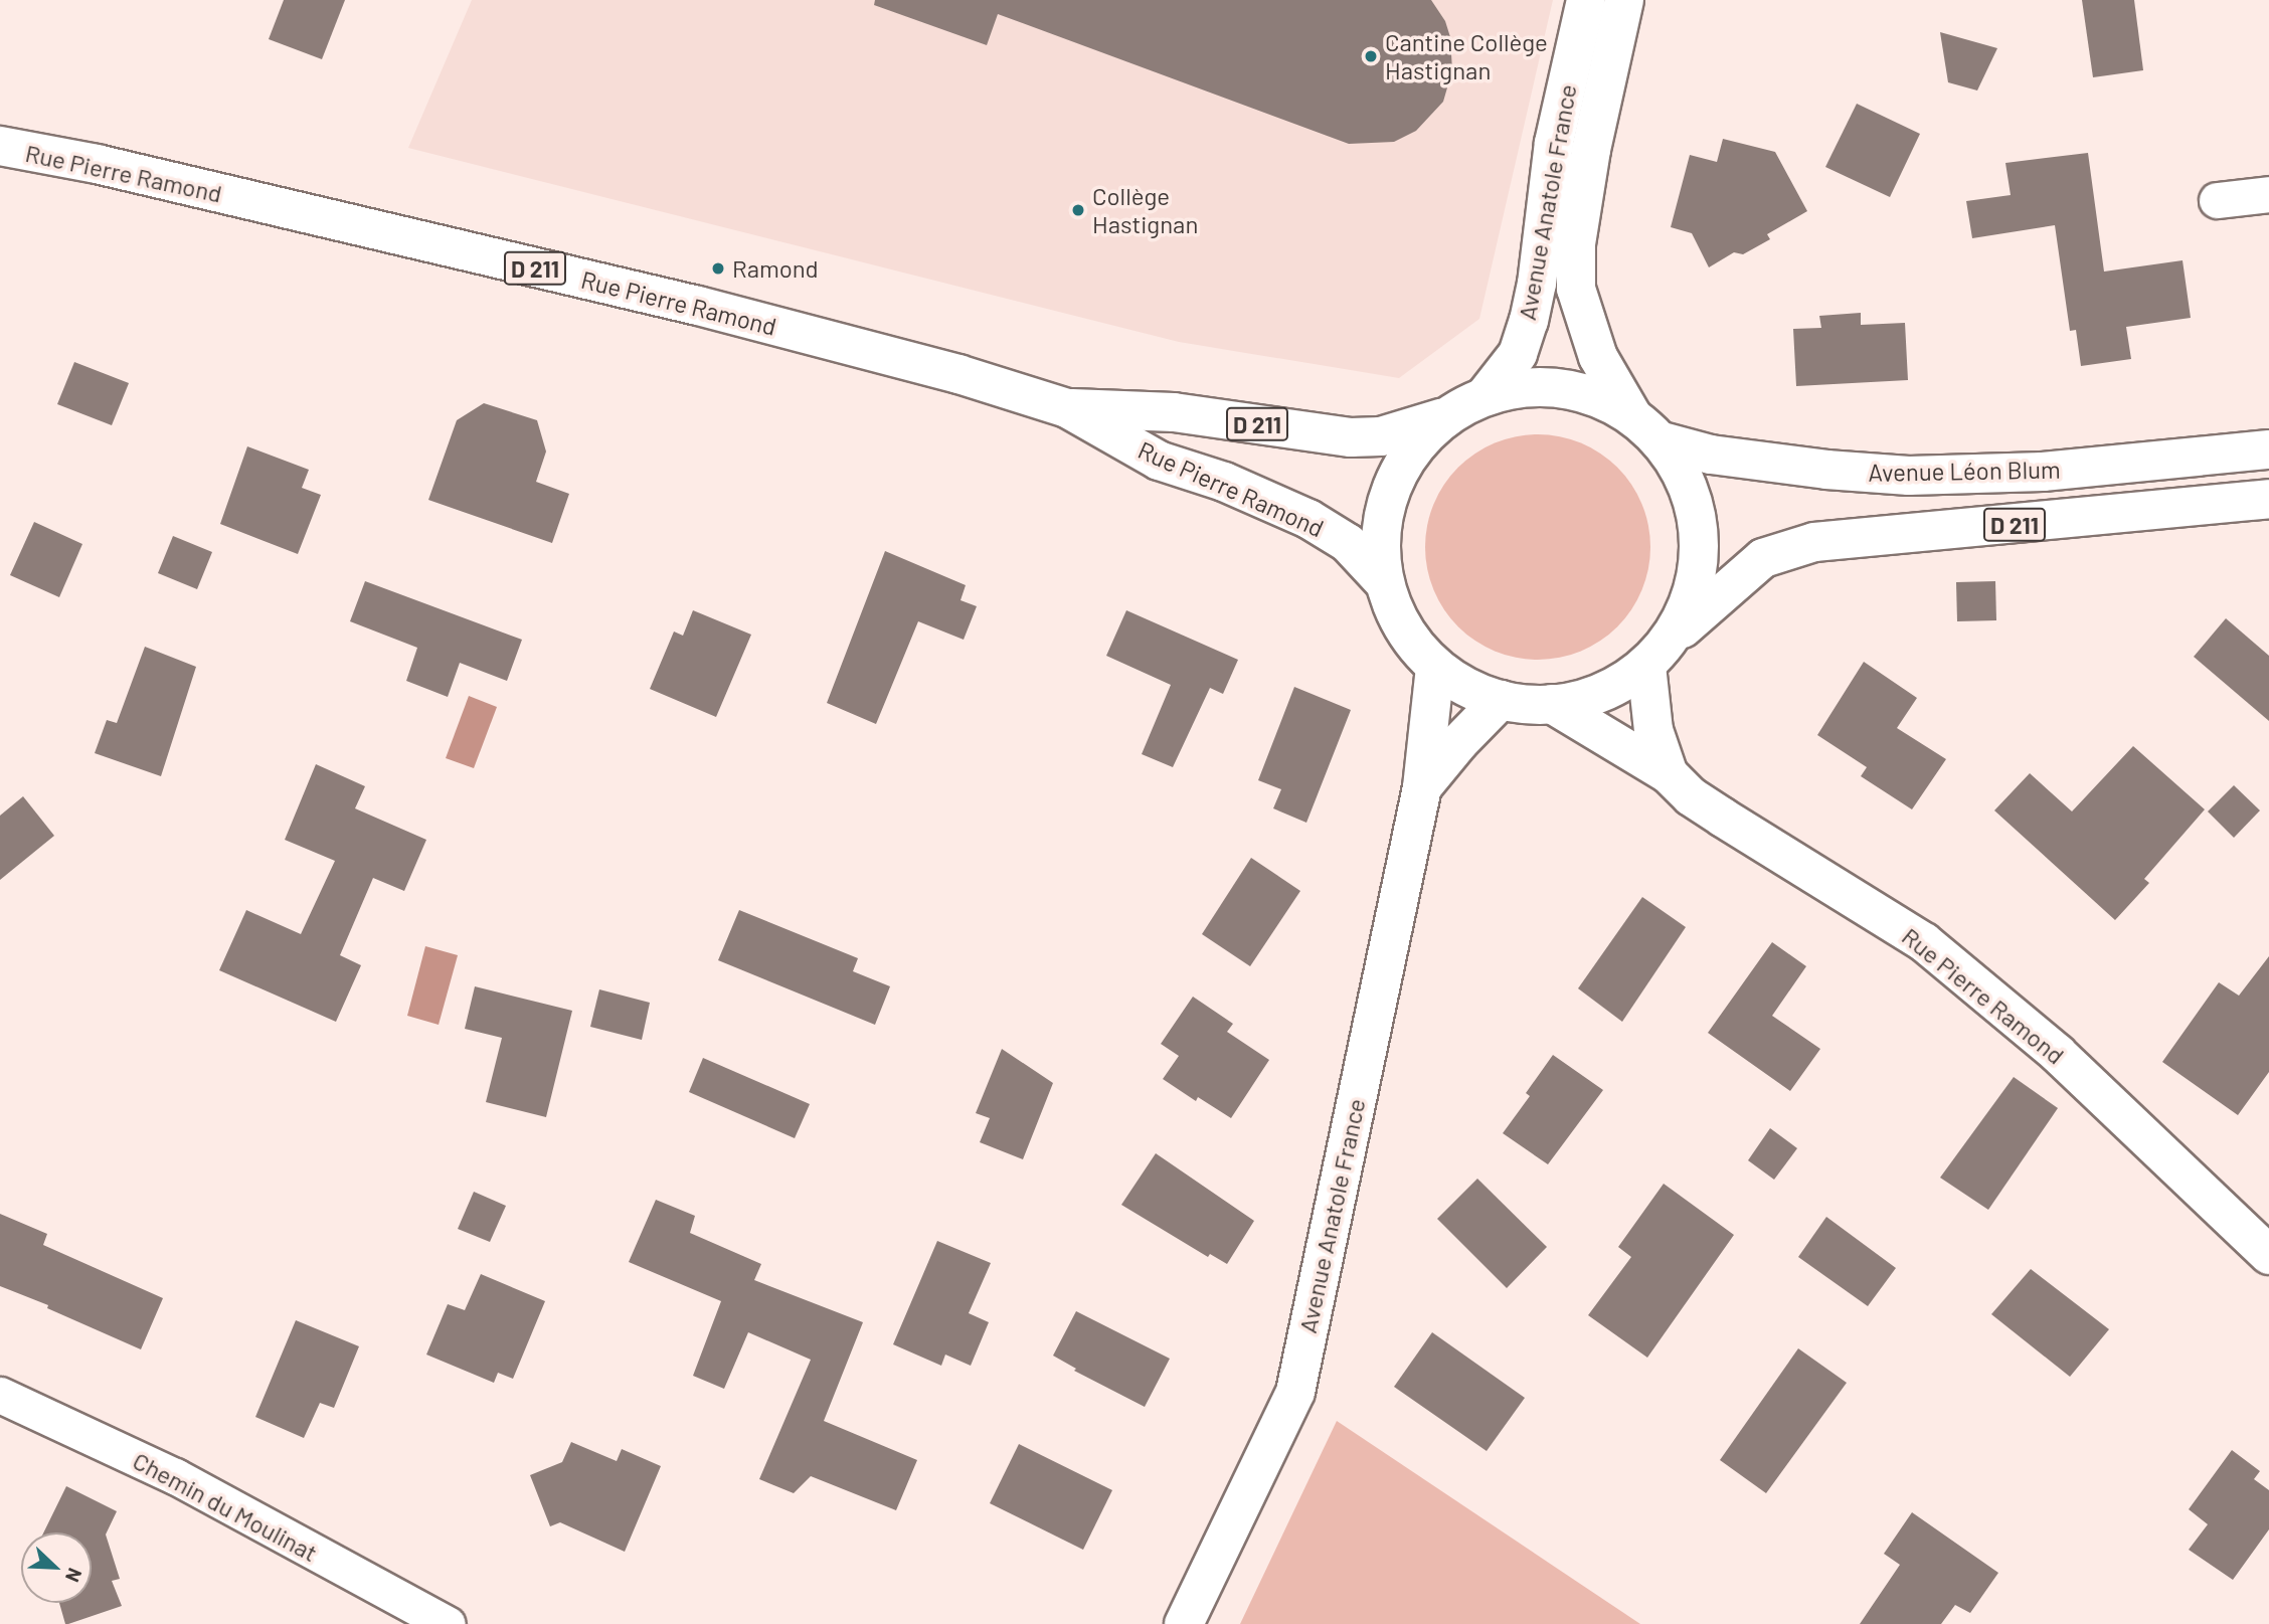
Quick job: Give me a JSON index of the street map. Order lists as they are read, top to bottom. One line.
{"streets":{"main road":["Rue Pierre Ramond","Avenue Anatole France","D 211","Avenue Léon Blum"],"street":["Chemin du Moulinat"]},"places":["Cantine Collège Hastignan","Collège Hastignan","Ramond"],"north":"bottom right"}
